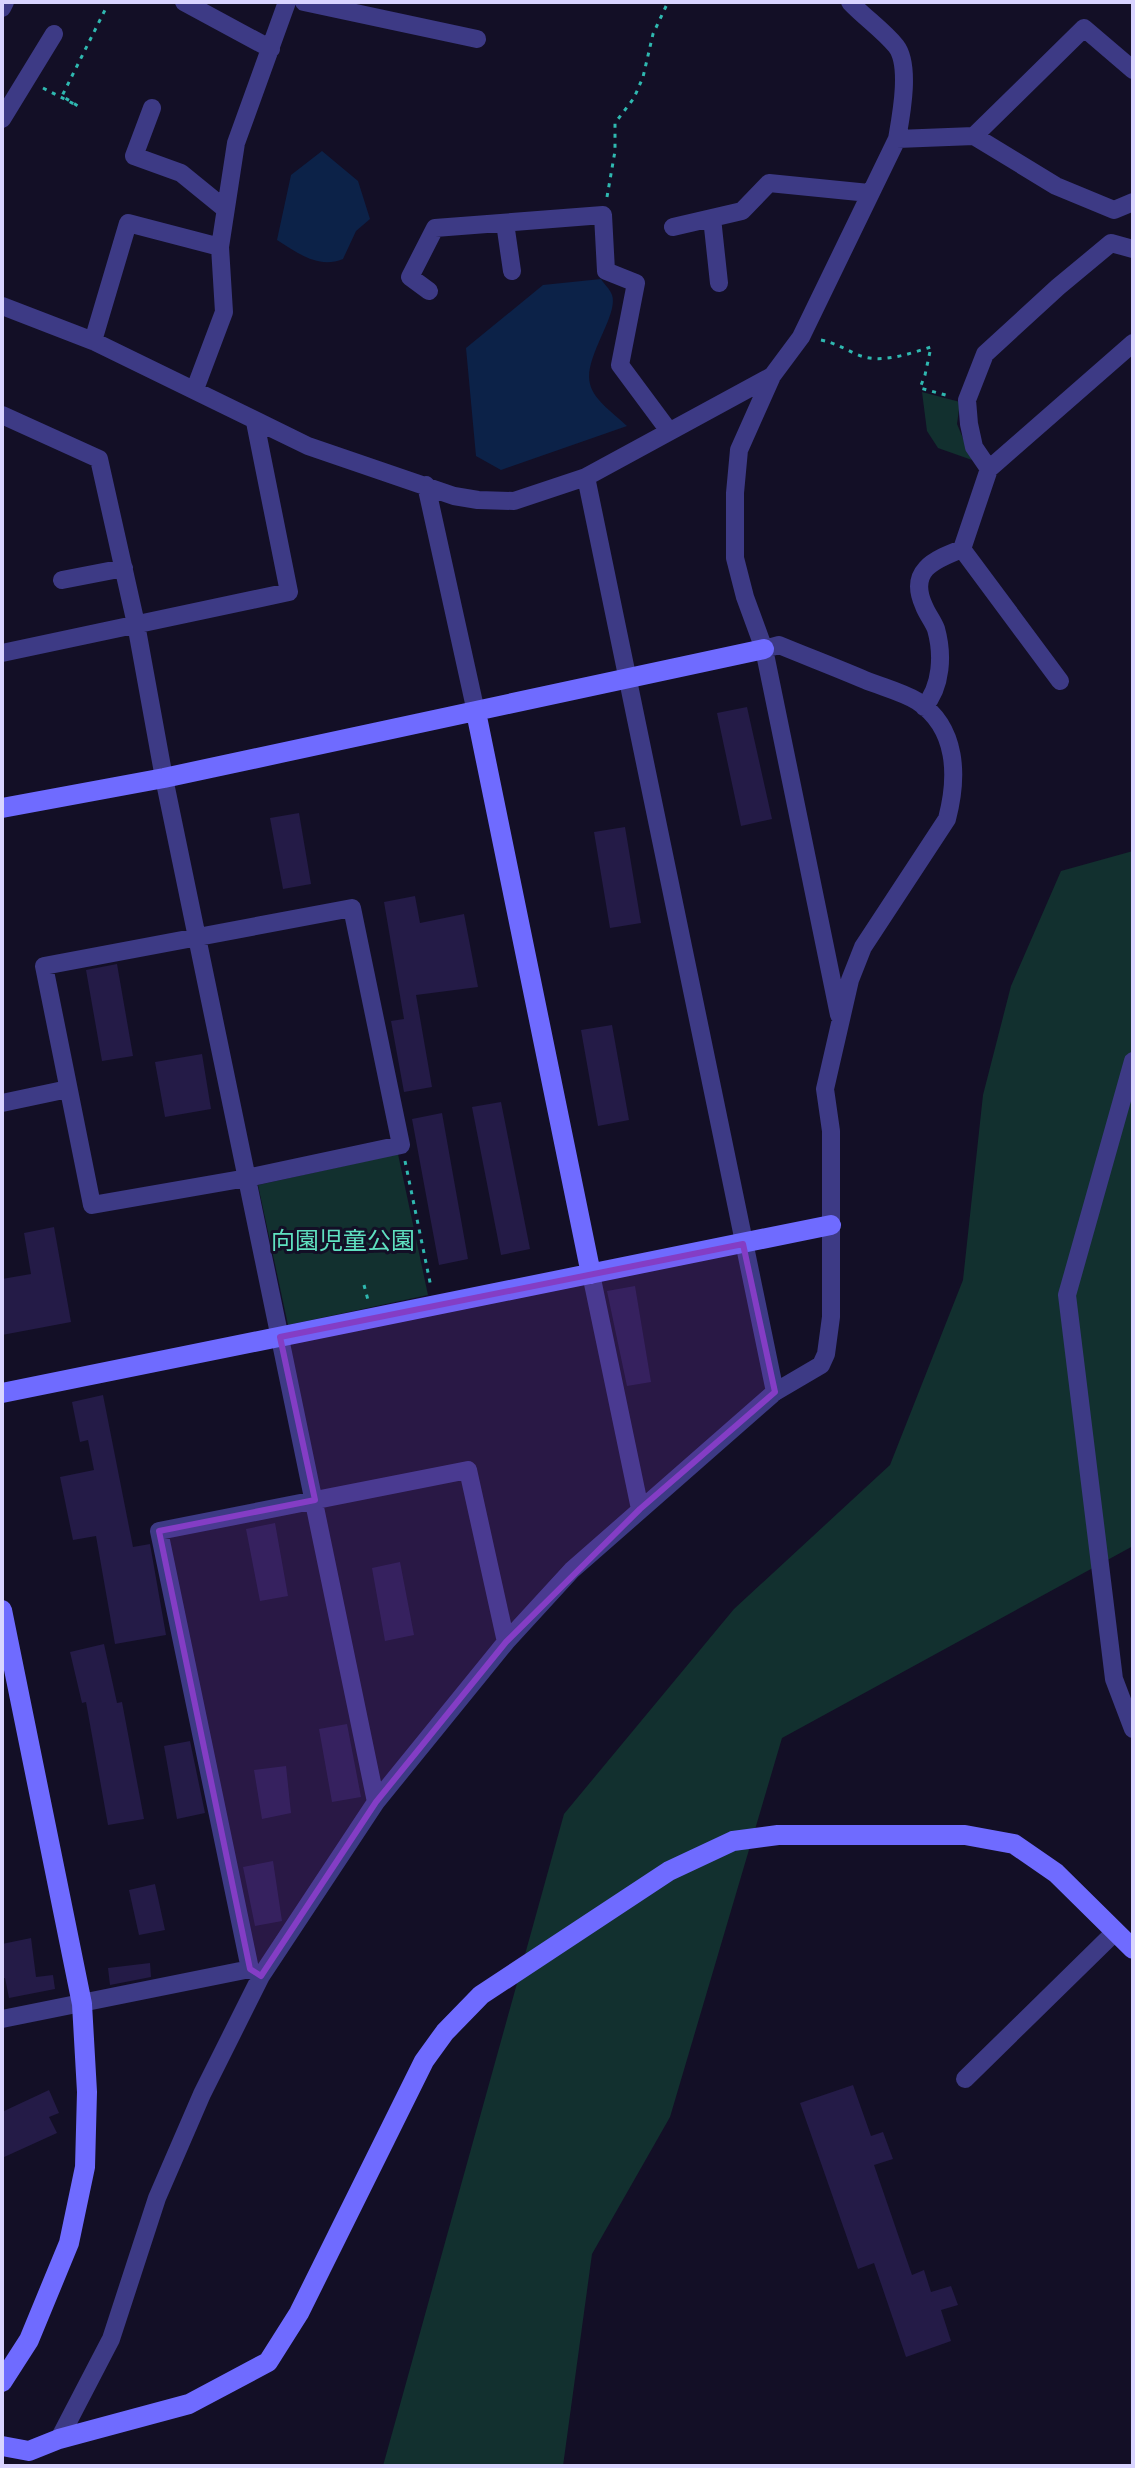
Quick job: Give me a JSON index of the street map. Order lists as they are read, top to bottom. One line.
{"parks":["向園児童公園"]}
